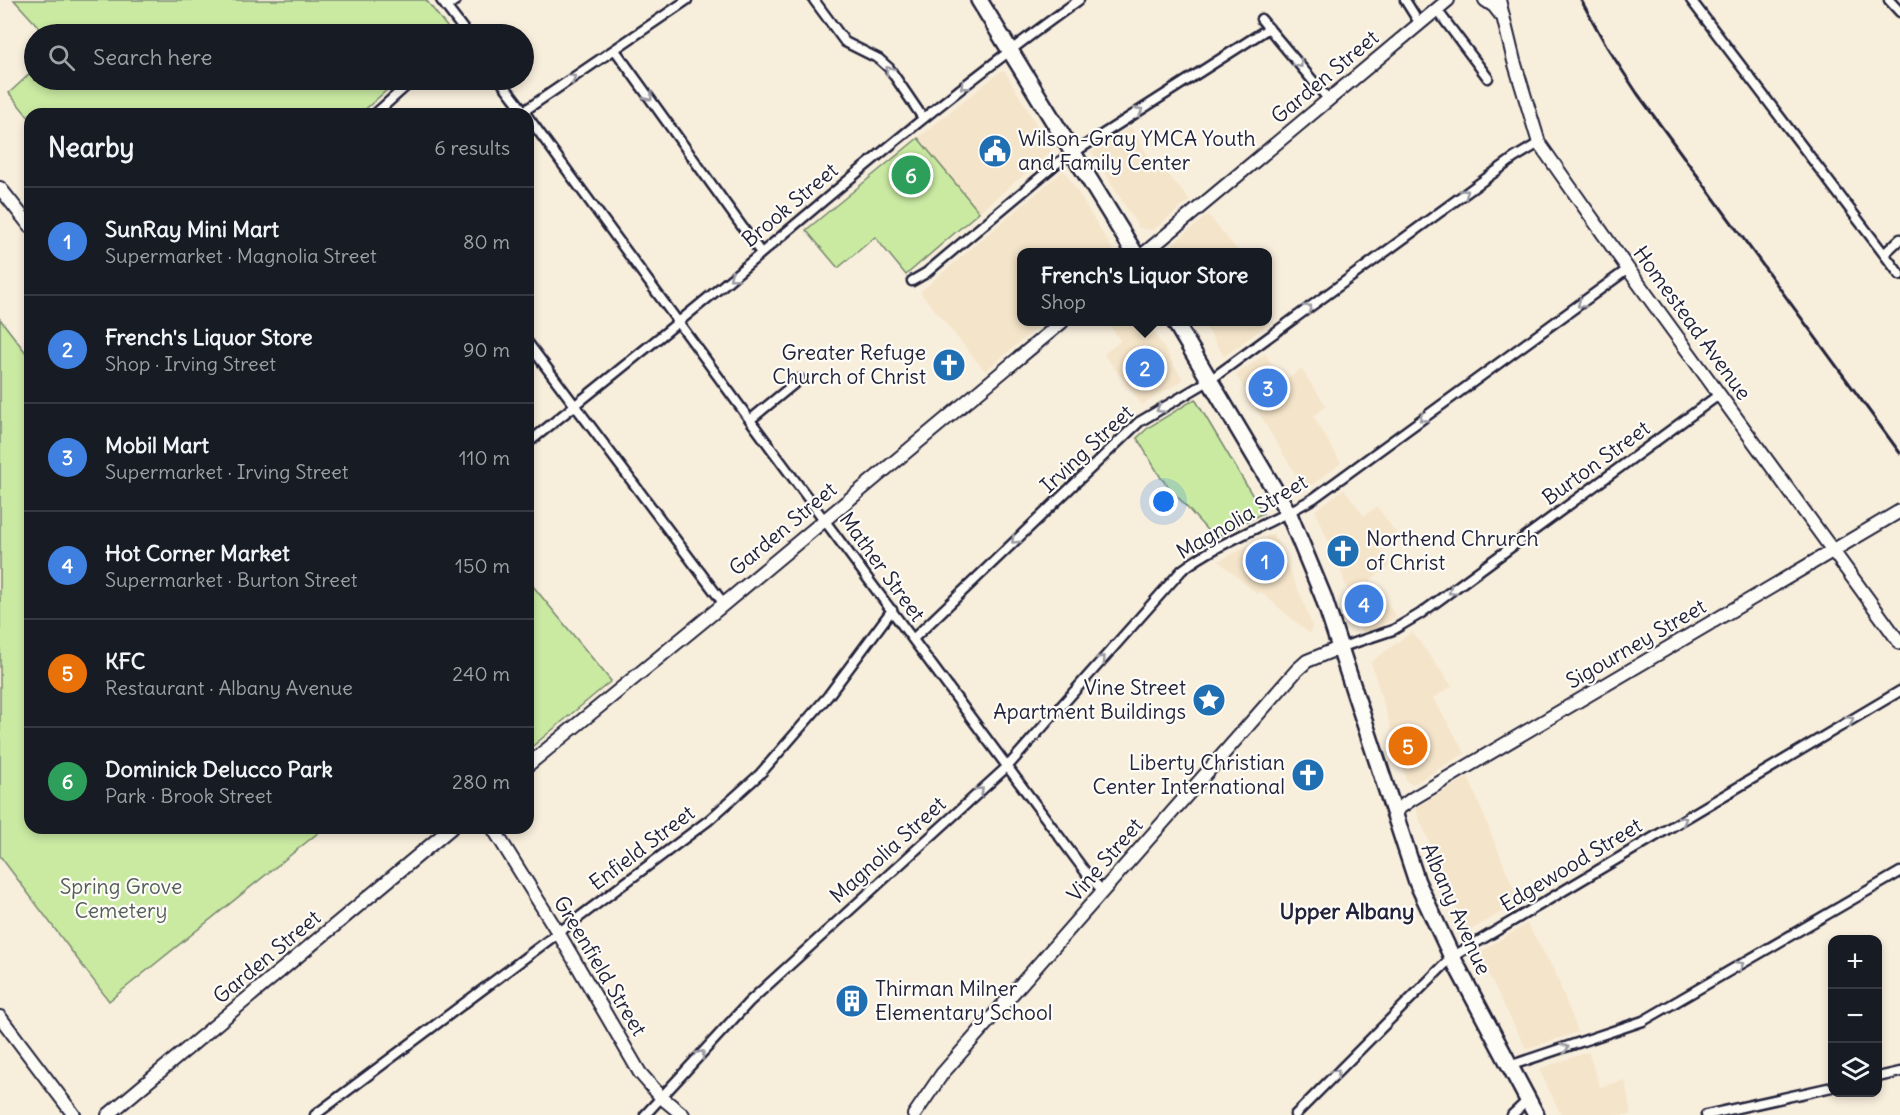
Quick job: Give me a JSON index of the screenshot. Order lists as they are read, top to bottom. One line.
{"streets":{"highway":["Albany Avenue"],"street":["Garden Street","Brook Street","Homestead Avenue","Irving Street","Burton Street","Magnolia Street","Mather Street","Sigourney Street","Enfield Street","Vine Street","Edgewood Street","Greenfield Street"]},"crossings":[["Garden Street","Mather Street"],["Brook Street","Mather Street"],["Homestead Avenue","Irving Street"],["Homestead Avenue","Burton Street"],["Homestead Avenue","Magnolia Street"],["Homestead Avenue","Sigourney Street"],["Irving Street","Mather Street"],["Irving Street","Albany Avenue"],["Burton Street","Vine Street"],["Burton Street","Albany Avenue"],["Magnolia Street","Mather Street"],["Magnolia Street","Albany Avenue"],["Magnolia Street","Greenfield Street"],["Mather Street","Enfield Street"],["Mather Street","Vine Street"],["Sigourney Street","Albany Avenue"],["Enfield Street","Greenfield Street"],["Vine Street","Albany Avenue"],["Edgewood Street","Albany Avenue"]],"one_way":["Burton Street","Edgewood Street"],"districts":["Upper Albany"],"parks":["Spring Grove Cemetery"],"places":{"public building":["Wilson-Gray YMCA Youth and Family Center"],"church":["Greater Refuge Church of Christ","Northend Chrurch of Christ","Liberty Christian Center International"],"place":["Vine Street Apartment Buildings"],"building":["Thirman Milner Elementary School"]},"page":{"search":"Search here","heading":["Nearby","6 results"],"pins":["6","2","3","1","4","5"],"list":[{"mark":"1","name":"SunRay Mini Mart","note":"Supermarket · Magnolia Street","value":"80 m"},{"mark":"2","name":"French's Liquor Store","note":"Shop · Irving Street","value":"90 m"},{"mark":"3","name":"Mobil Mart","note":"Supermarket · Irving Street","value":"110 m"},{"mark":"4","name":"Hot Corner Market","note":"Supermarket · Burton Street","value":"150 m"},{"mark":"5","name":"KFC","note":"Restaurant · Albany Avenue","value":"240 m"},{"mark":"6","name":"Dominick Delucco Park","note":"Park · Brook Street","value":"280 m"}],"popup":["French's Liquor Store","Shop"],"map_buttons":["+","−"]}}
